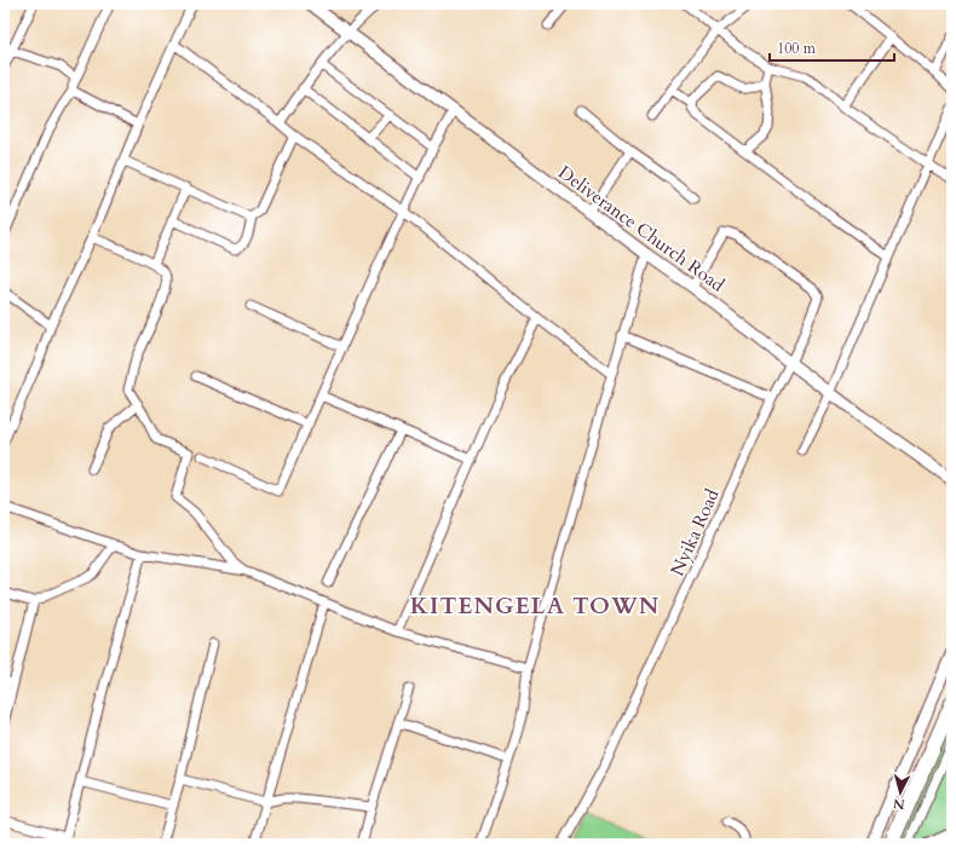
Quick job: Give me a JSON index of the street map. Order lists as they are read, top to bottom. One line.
{"streets":{"street":["Deliverance Church Road","Nyika Road"]},"crossings":[["Deliverance Church Road","Nyika Road"]],"districts":["KITENGELA TOWN"],"scale_bar":"100 m","north":"bottom"}
